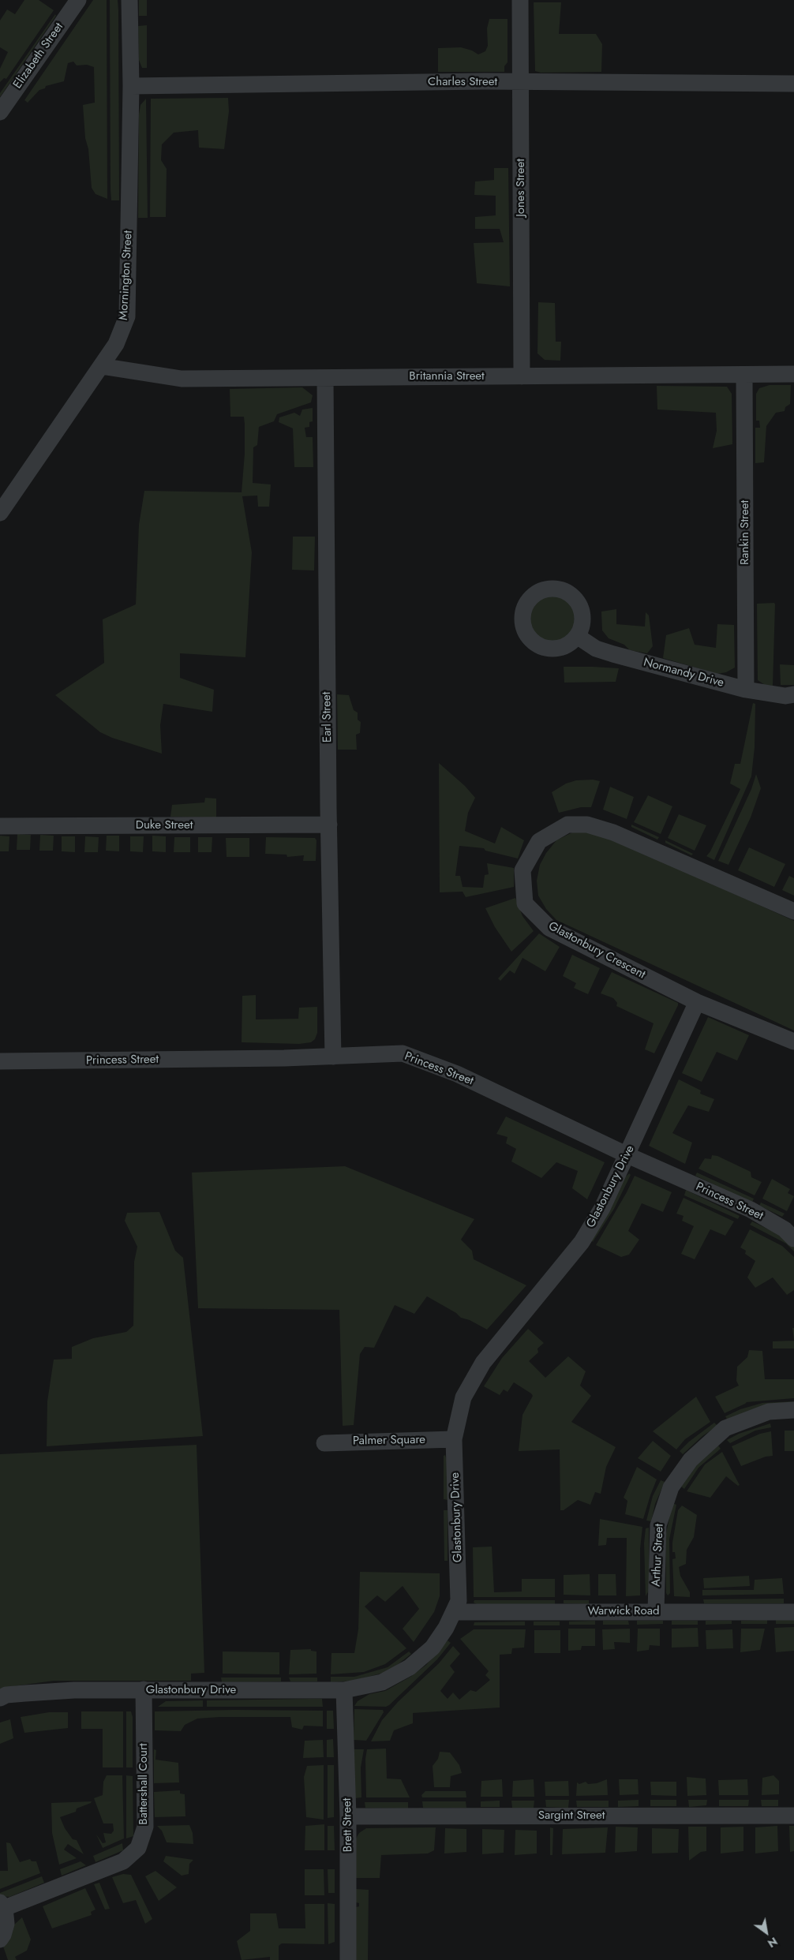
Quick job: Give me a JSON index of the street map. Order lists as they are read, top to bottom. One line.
{"streets":{"street":["Elizabeth Street","Charles Street","Jones Street","Mornington Street","Britannia Street","Rankin Street","Normandy Drive","Earl Street","Duke Street","Glastonbury Crescent","Princess Street","Glastonbury Drive","Palmer Square","Arthur Street","Warwick Road","Battershall Court","Sargint Street","Brett Street"]},"crossings":[["Charles Street","Jones Street"],["Charles Street","Mornington Street"],["Jones Street","Britannia Street"],["Mornington Street","Britannia Street"],["Britannia Street","Rankin Street"],["Britannia Street","Earl Street"],["Rankin Street","Normandy Drive"],["Earl Street","Duke Street"],["Earl Street","Princess Street"],["Glastonbury Crescent","Glastonbury Drive"],["Princess Street","Glastonbury Drive"],["Glastonbury Drive","Palmer Square"],["Glastonbury Drive","Warwick Road"],["Glastonbury Drive","Battershall Court"],["Glastonbury Drive","Brett Street"],["Arthur Street","Warwick Road"],["Sargint Street","Brett Street"]],"north":"bottom right"}
